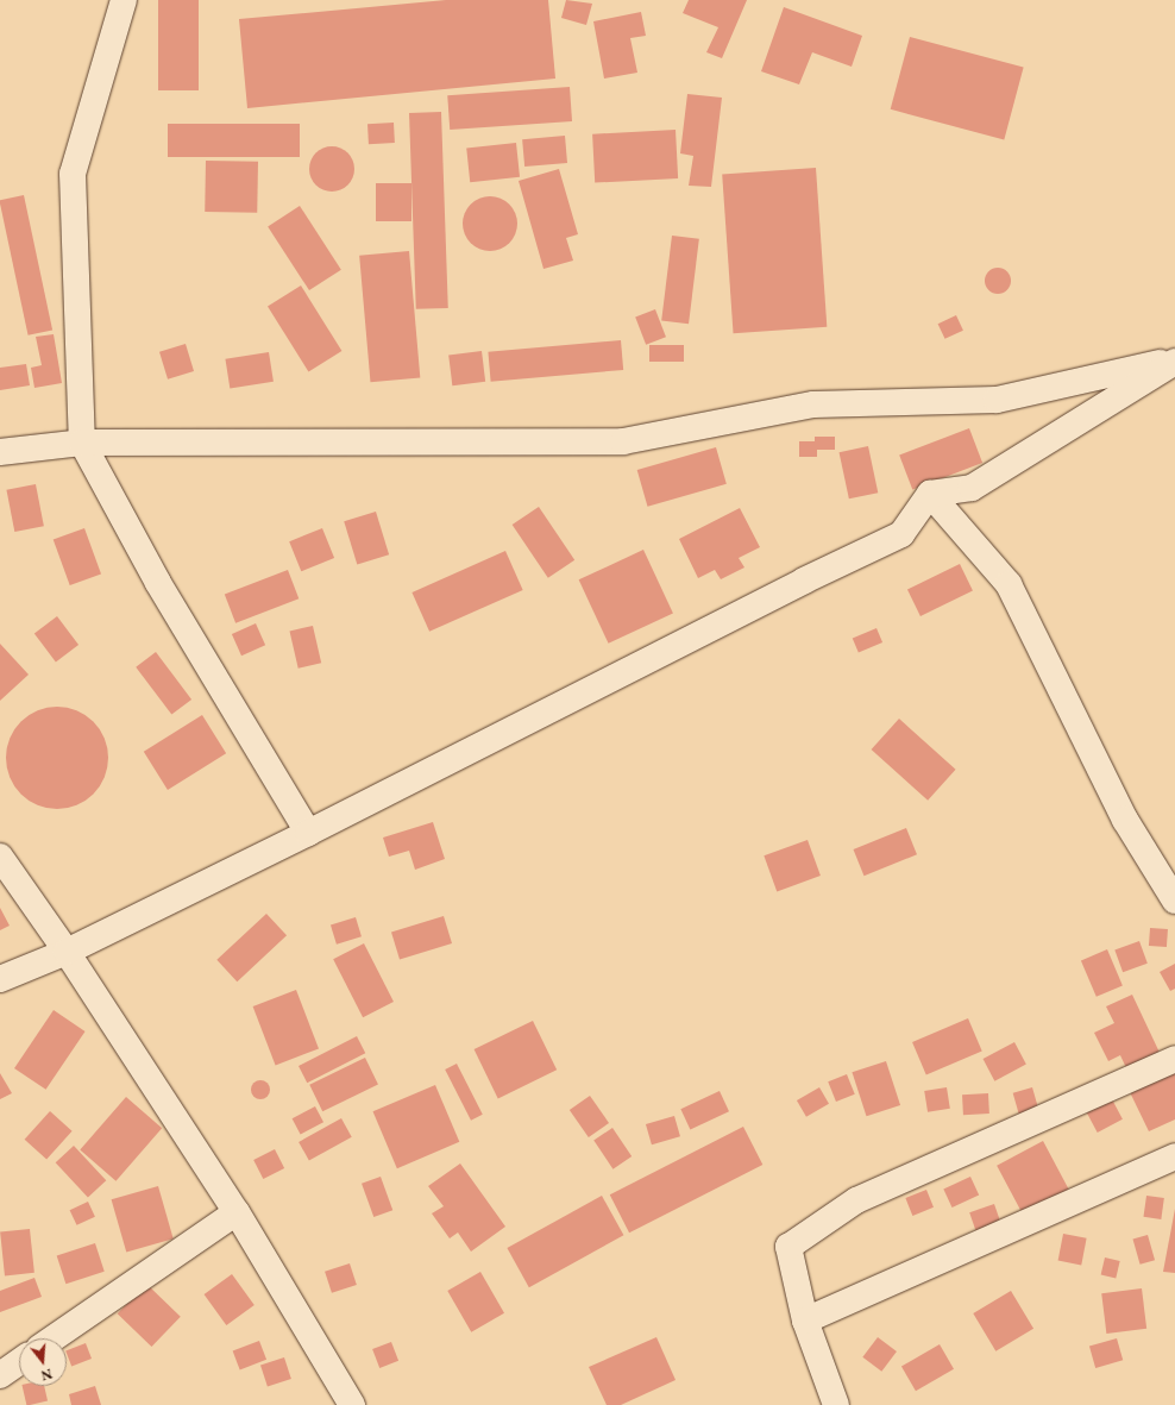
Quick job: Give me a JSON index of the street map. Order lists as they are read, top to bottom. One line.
{"north":"bottom"}
